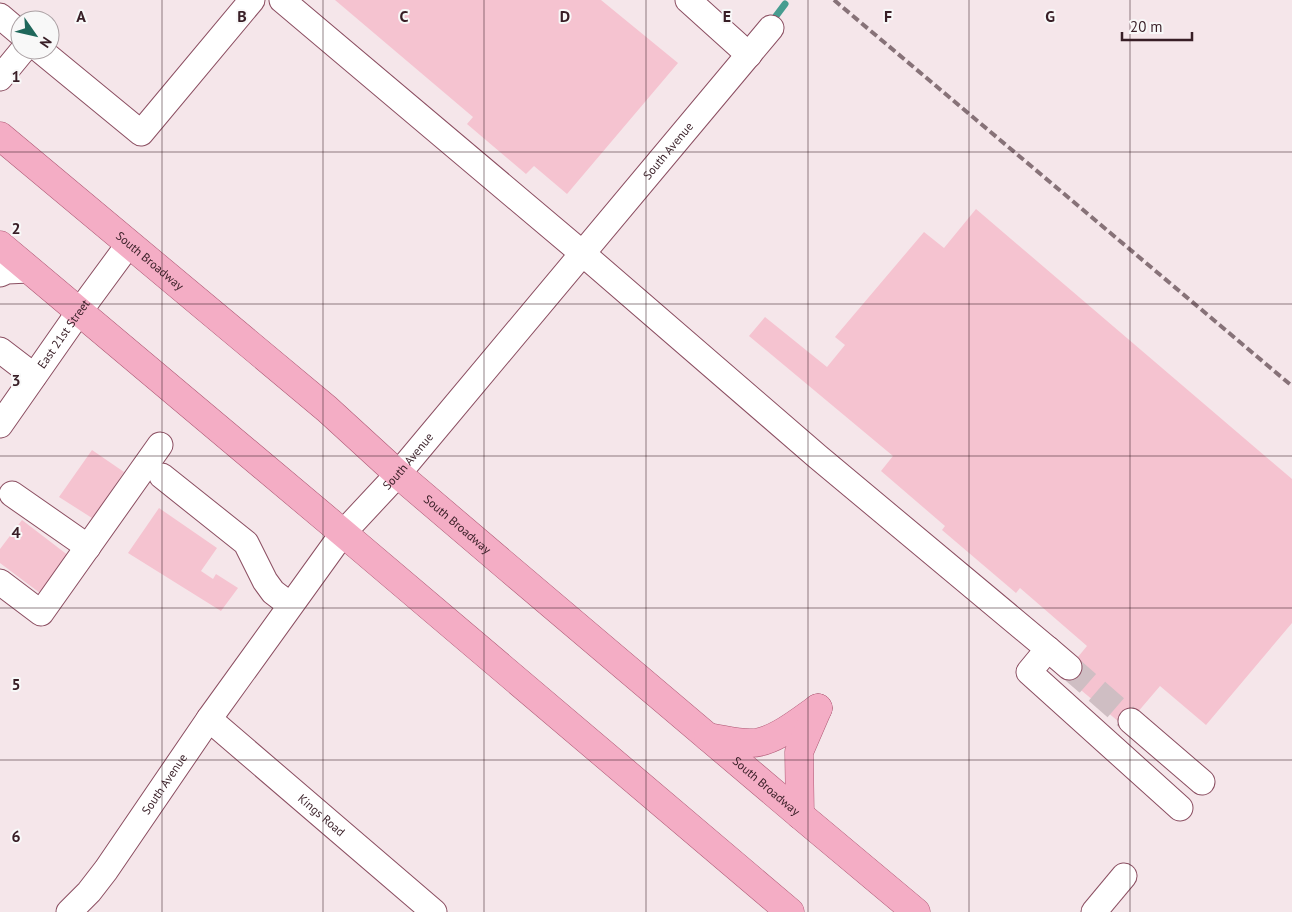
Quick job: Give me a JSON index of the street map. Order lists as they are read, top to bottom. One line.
{"streets":{"main road":["South Broadway"],"street":["South Avenue","East 21st Street","Kings Road"]},"crossings":[["South Avenue","South Broadway"],["South Avenue","Kings Road"],["South Broadway","East 21st Street"]],"scale_bar":"20 m","north":"bottom right","grid":{"columns":["A","B","C","D","E","F","G"],"rows":["1","2","3","4","5","6"]}}
